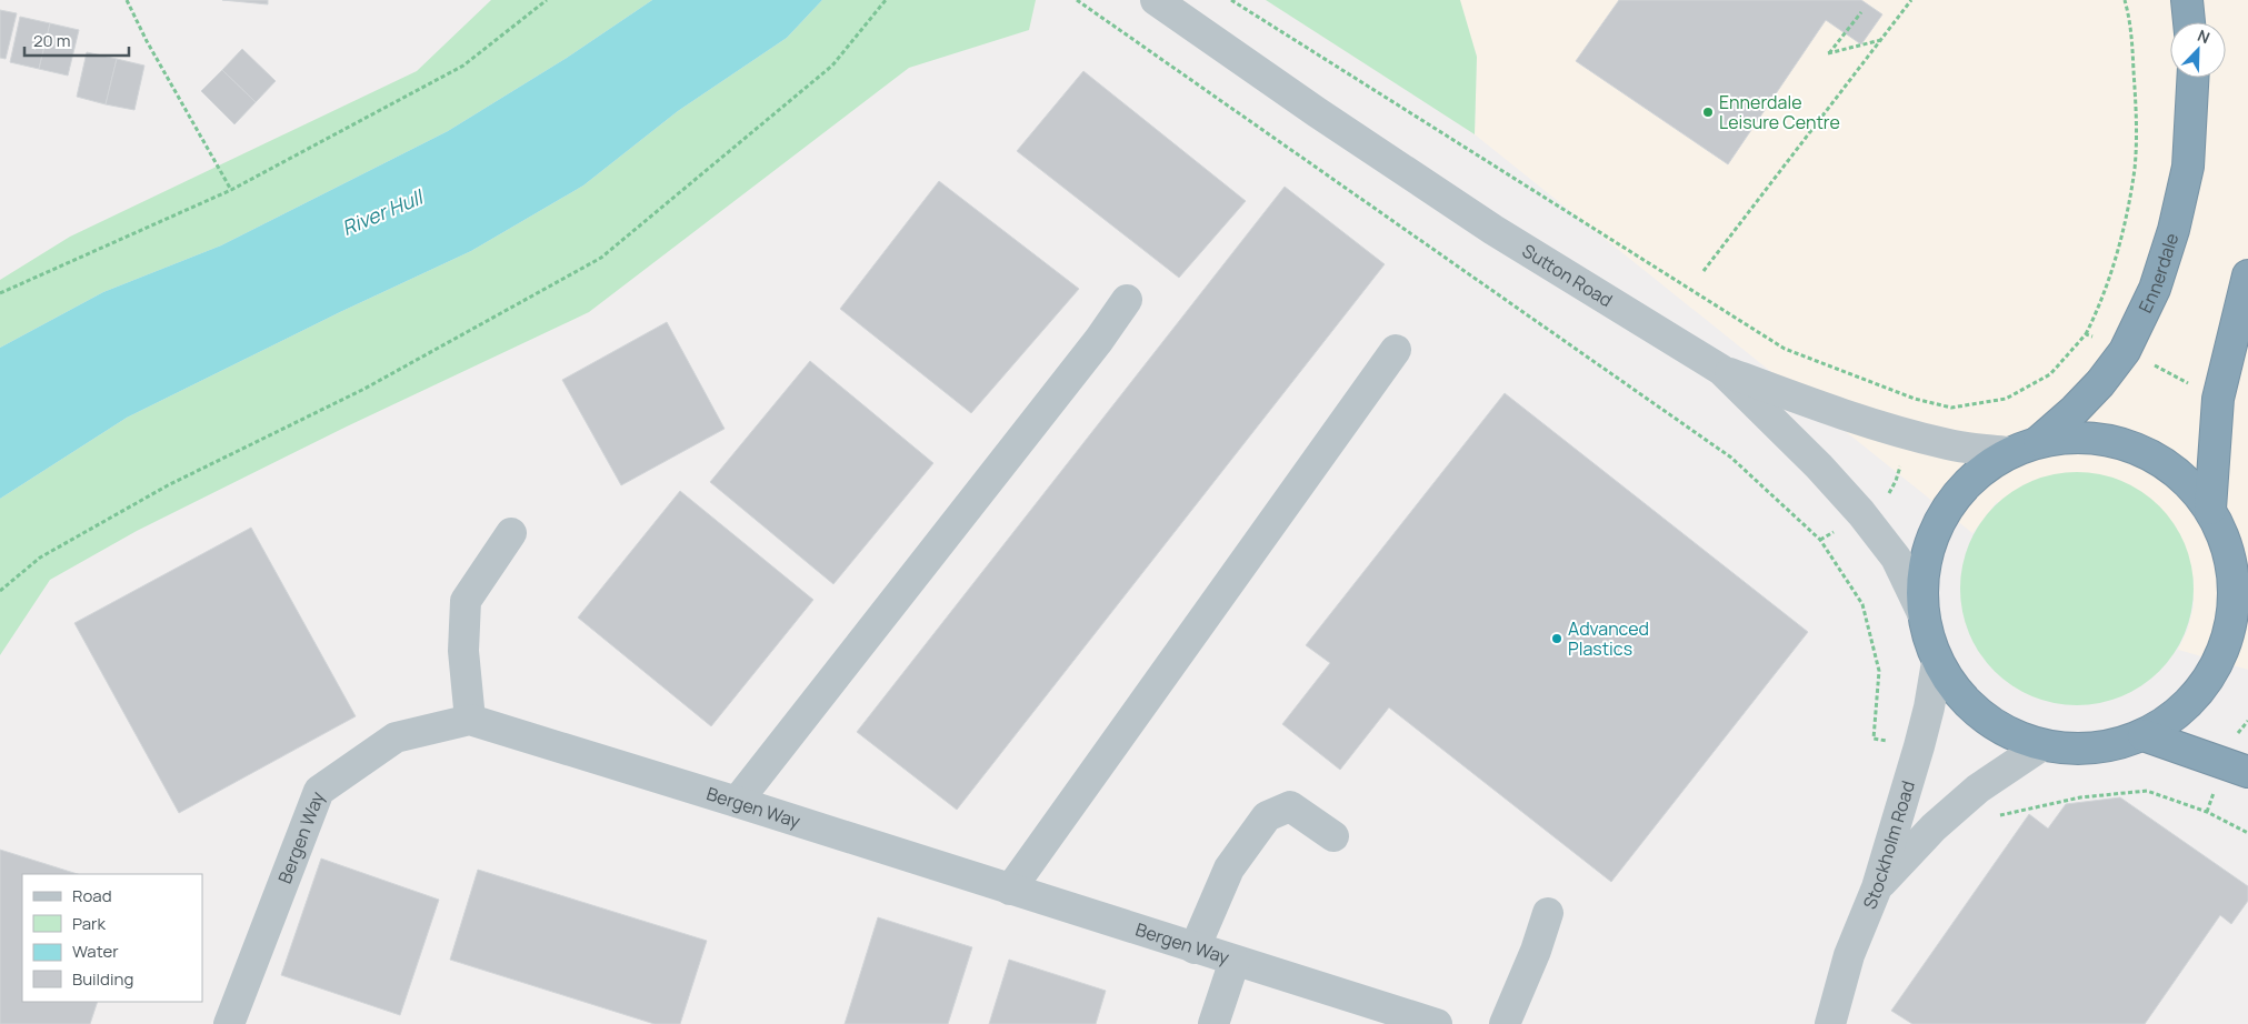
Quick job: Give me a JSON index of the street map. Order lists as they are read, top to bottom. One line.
{"streets":{"highway":["Ennerdale"],"street":["Sutton Road","Bergen Way","Stockholm Road"]},"water":["River Hull"],"places":["Ennerdale Leisure Centre","Advanced Plastics"],"legend":["Road","Park","Water","Building"],"scale_bar":"20 m","north":"top right"}
